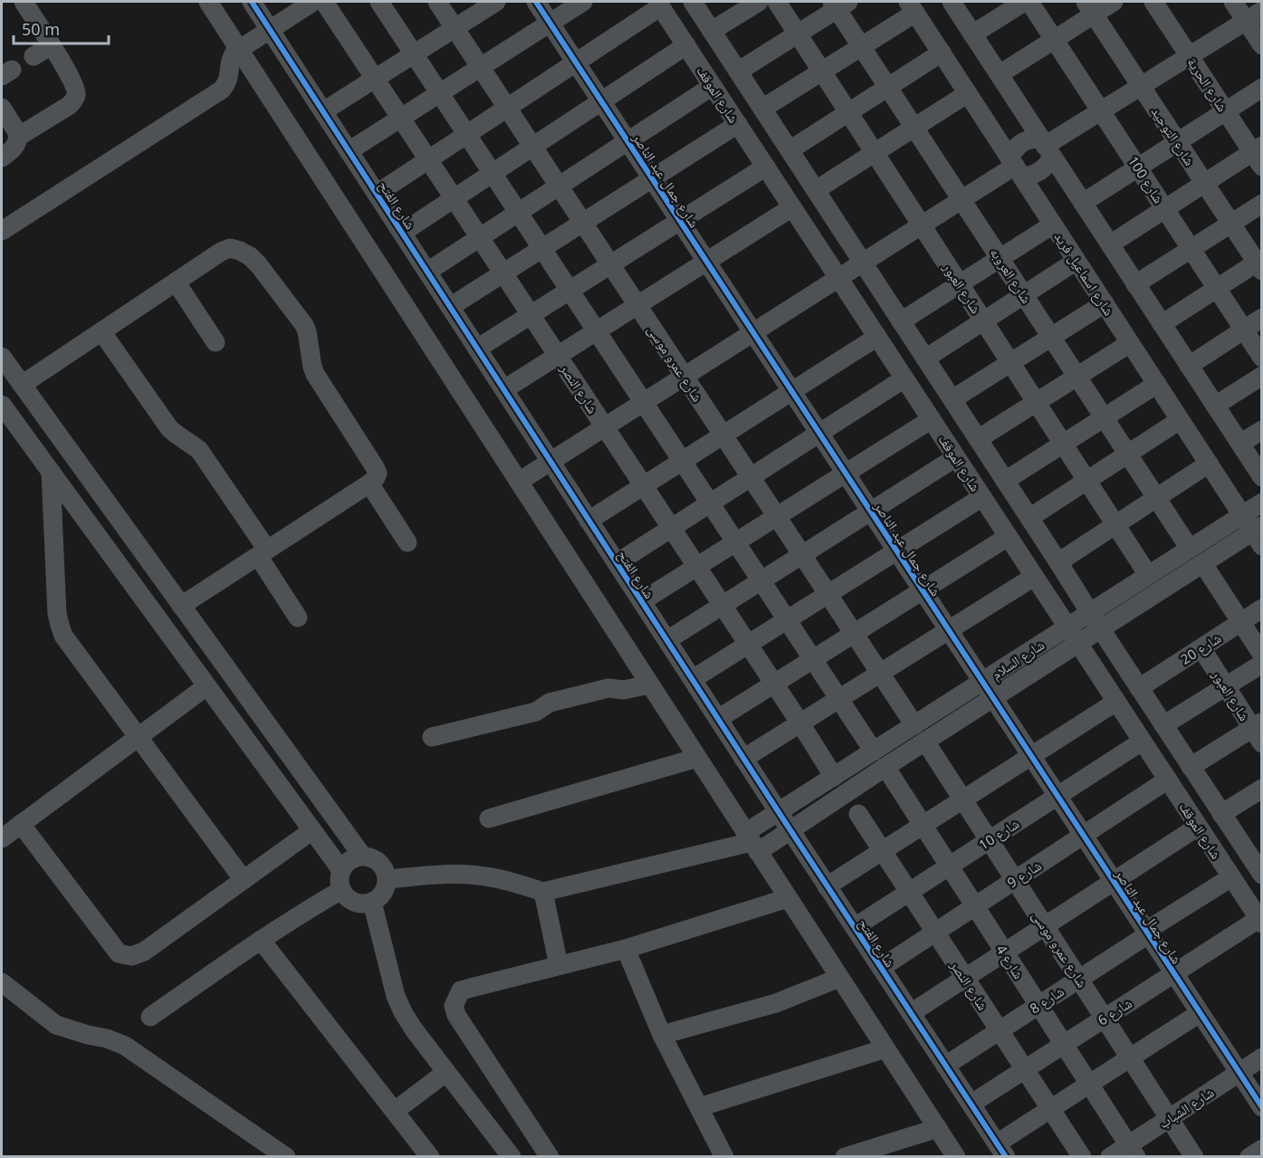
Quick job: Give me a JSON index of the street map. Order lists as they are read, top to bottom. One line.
{"streets":{"street":["شارع الحرية","شارع الموقف","شارع التوحيد","شارع 100","شارع جمال عبد الناصر","شارع الفتح","شارع اسماعيل فريد","شارع العروبه","شارع العبور","شارع عمرو موسى","شارع النصر","شارع 20","شارع السلام","شارع 10","شارع 9","شارع 4","شارع 8","شارع 6","شارع الشباب"]},"crossings":[["شارع الموقف","شارع 20"],["شارع الموقف","شارع السلام"],["شارع الموقف","شارع 10"],["شارع الموقف","شارع 9"],["شارع الموقف","شارع 8"],["شارع الموقف","شارع 6"],["شارع جمال عبد الناصر","شارع السلام"],["شارع جمال عبد الناصر","شارع 10"],["شارع جمال عبد الناصر","شارع 9"],["شارع جمال عبد الناصر","شارع 8"],["شارع جمال عبد الناصر","شارع 6"],["شارع جمال عبد الناصر","شارع الشباب"],["شارع الفتح","شارع السلام"],["شارع الفتح","شارع 10"],["شارع الفتح","شارع 9"],["شارع الفتح","شارع 8"],["شارع الفتح","شارع 6"],["شارع اسماعيل فريد","شارع السلام"],["شارع العروبه","شارع السلام"],["شارع العبور","شارع 20"],["شارع العبور","شارع السلام"],["شارع عمرو موسى","شارع السلام"],["شارع عمرو موسى","شارع 10"],["شارع عمرو موسى","شارع 9"],["شارع عمرو موسى","شارع 8"],["شارع عمرو موسى","شارع 6"],["شارع عمرو موسى","شارع الشباب"],["شارع النصر","شارع السلام"],["شارع النصر","شارع 10"],["شارع النصر","شارع 9"],["شارع النصر","شارع 8"],["شارع النصر","شارع 6"],["شارع السلام","شارع 4"],["شارع 10","شارع 4"],["شارع 9","شارع 4"],["شارع 4","شارع 8"],["شارع 4","شارع 6"],["شارع 4","شارع الشباب"]],"scale_bar":"50 m"}
